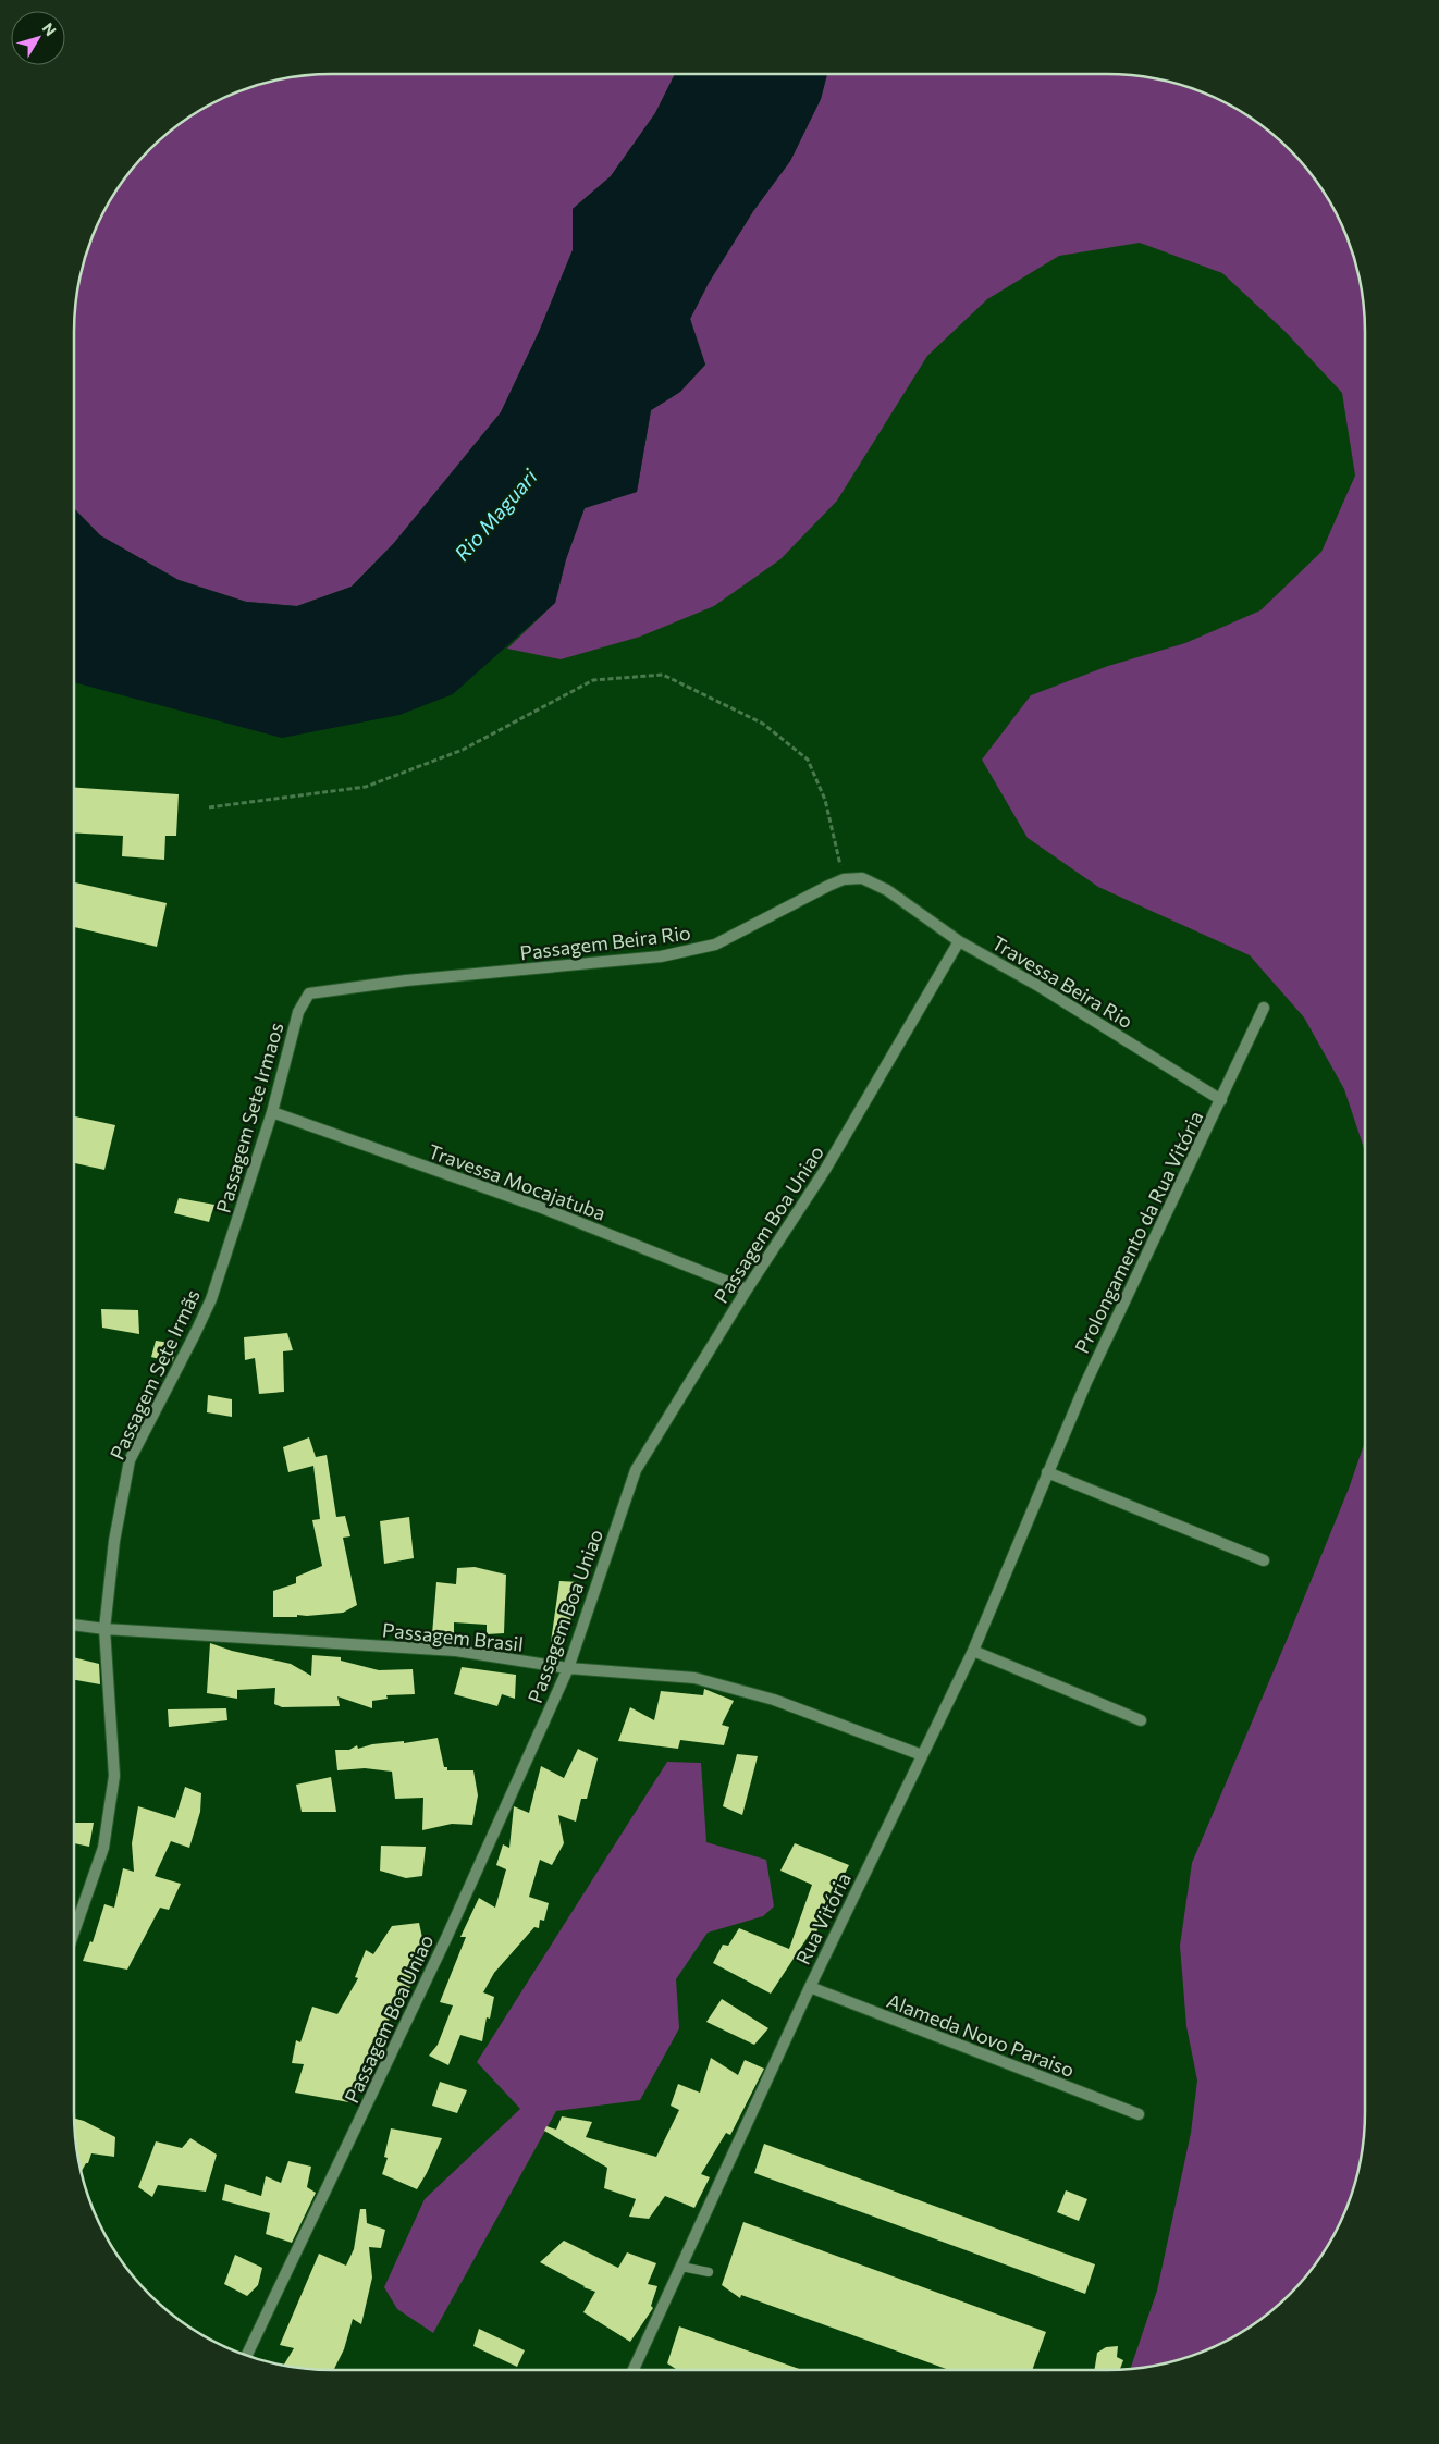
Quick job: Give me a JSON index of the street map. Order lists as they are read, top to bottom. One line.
{"streets":{"street":["Passagem Beira Rio","Travessa Beira Rio","Passagem Sete Irmaos","Travessa Mocajatuba","Passagem Boa Uniao","Prolongamento da Rua Vitória","Passagem Sete Irmãs","Passagem Brasil","Rua Vitória","Alameda Novo Paraiso"]},"crossings":[["Passagem Beira Rio","Travessa Beira Rio"],["Passagem Beira Rio","Passagem Sete Irmaos"],["Travessa Beira Rio","Passagem Boa Uniao"],["Travessa Beira Rio","Prolongamento da Rua Vitória"],["Passagem Sete Irmaos","Travessa Mocajatuba"],["Passagem Sete Irmaos","Passagem Sete Irmãs"],["Travessa Mocajatuba","Passagem Boa Uniao"],["Passagem Boa Uniao","Passagem Brasil"],["Prolongamento da Rua Vitória","Rua Vitória"],["Passagem Sete Irmãs","Passagem Brasil"],["Passagem Brasil","Rua Vitória"],["Rua Vitória","Alameda Novo Paraiso"]],"water":["Rio Maguari"],"north":"top right"}
